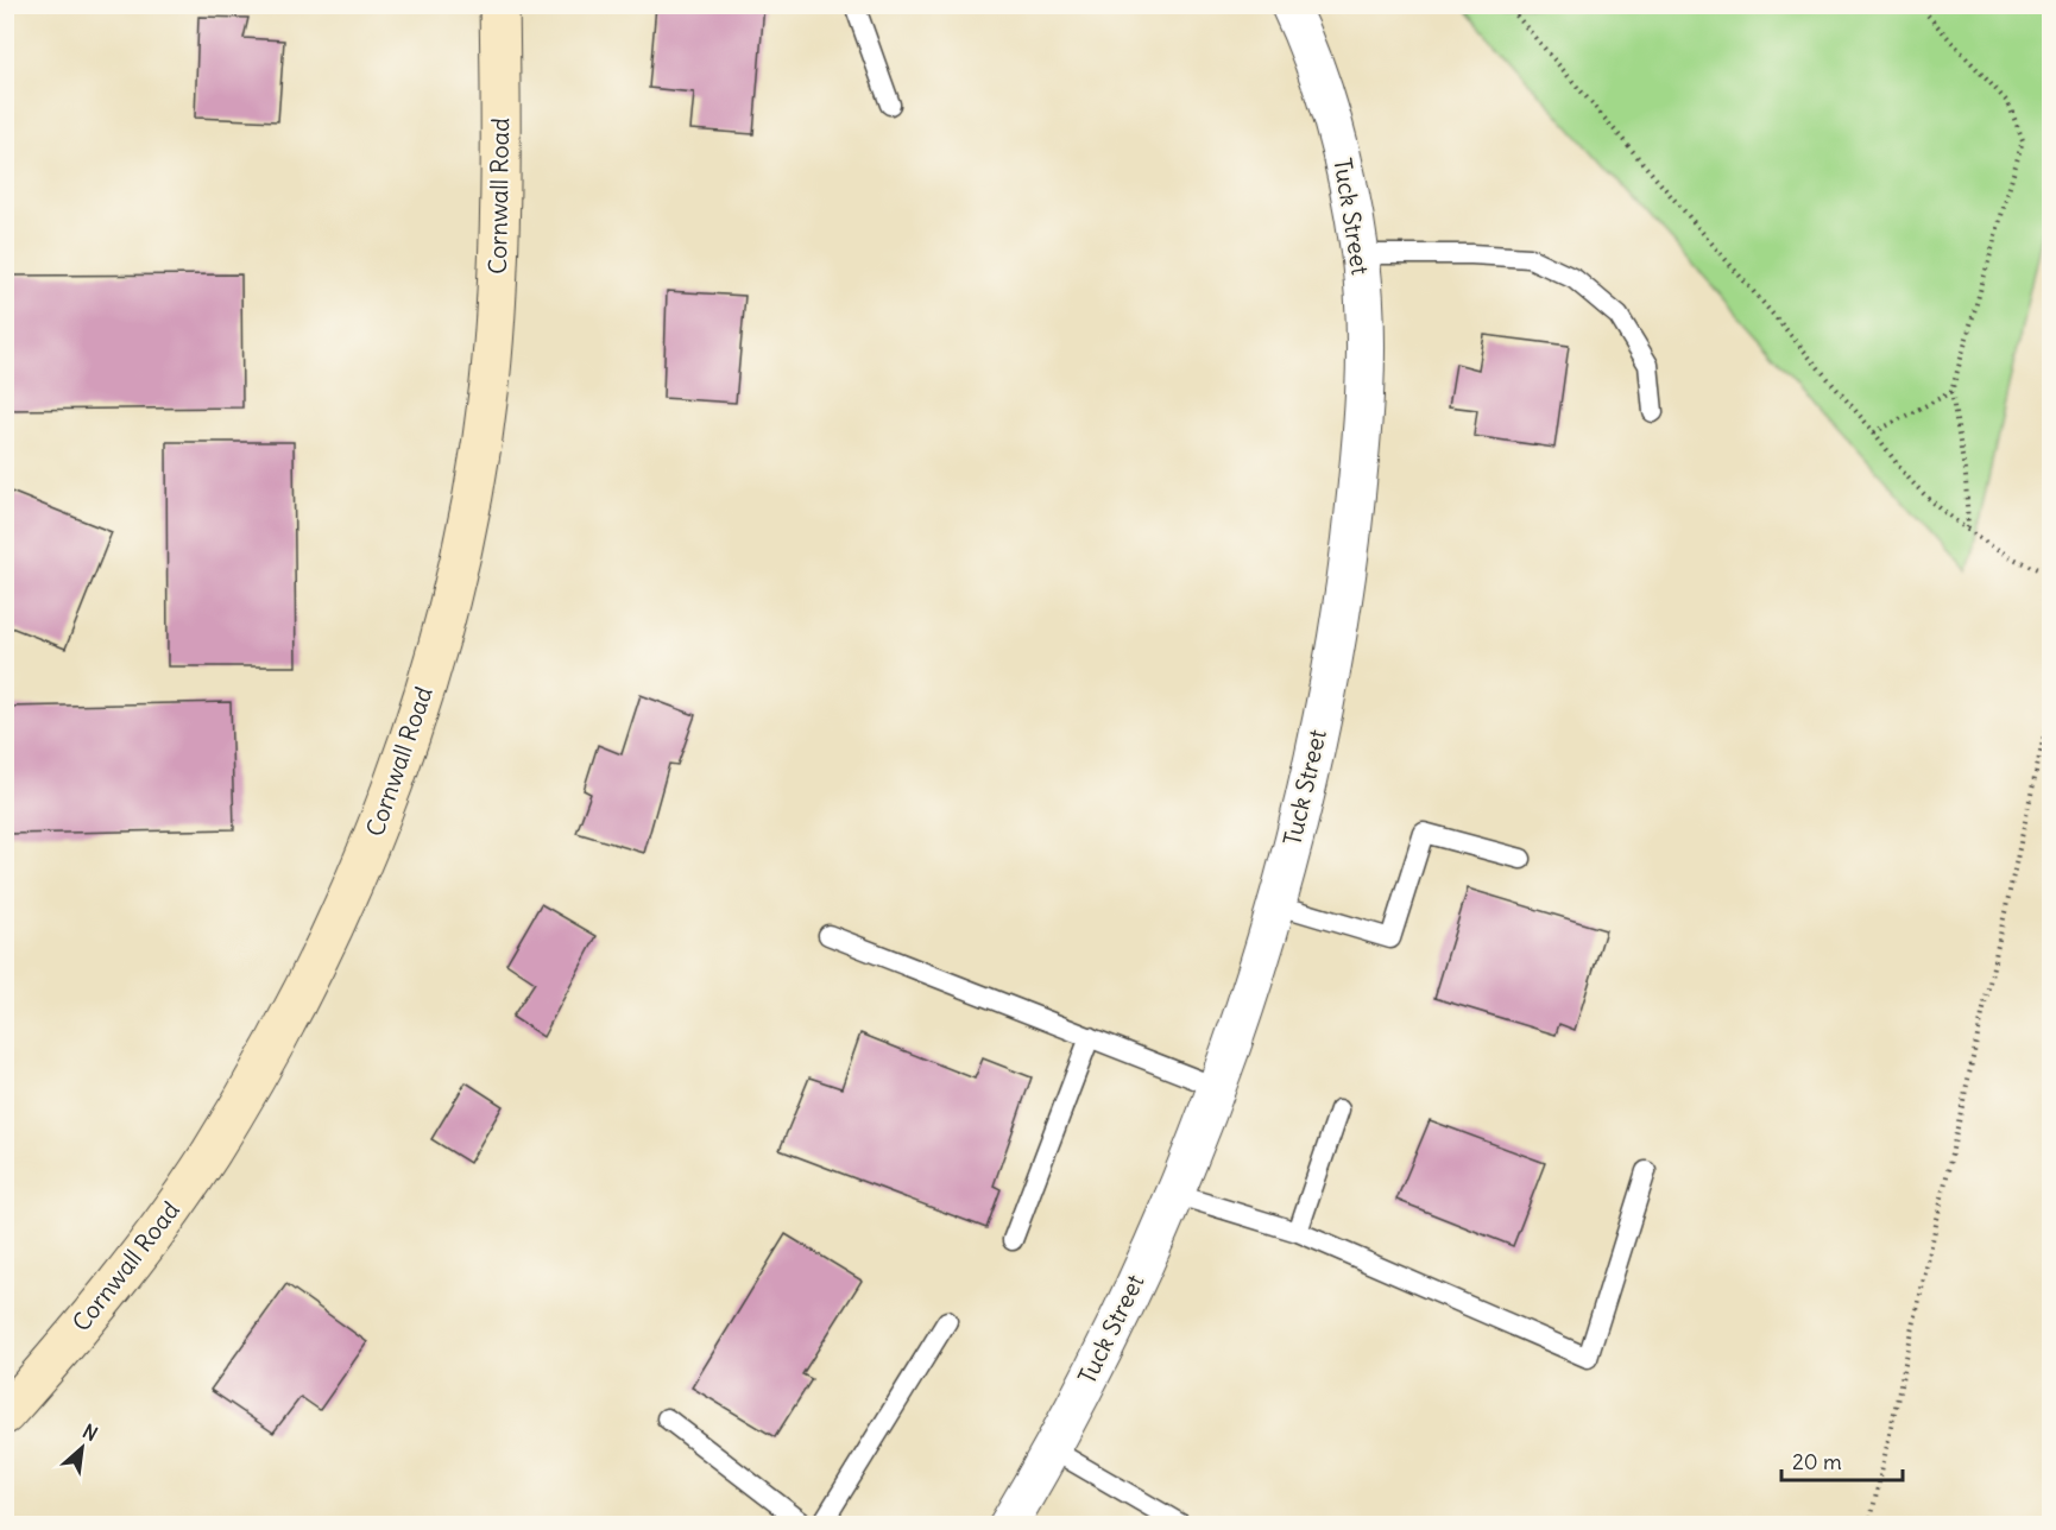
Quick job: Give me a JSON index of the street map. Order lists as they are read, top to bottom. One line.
{"streets":{"main road":["Cornwall Road"],"street":["Tuck Street"]},"scale_bar":"20 m","north":"top right"}
